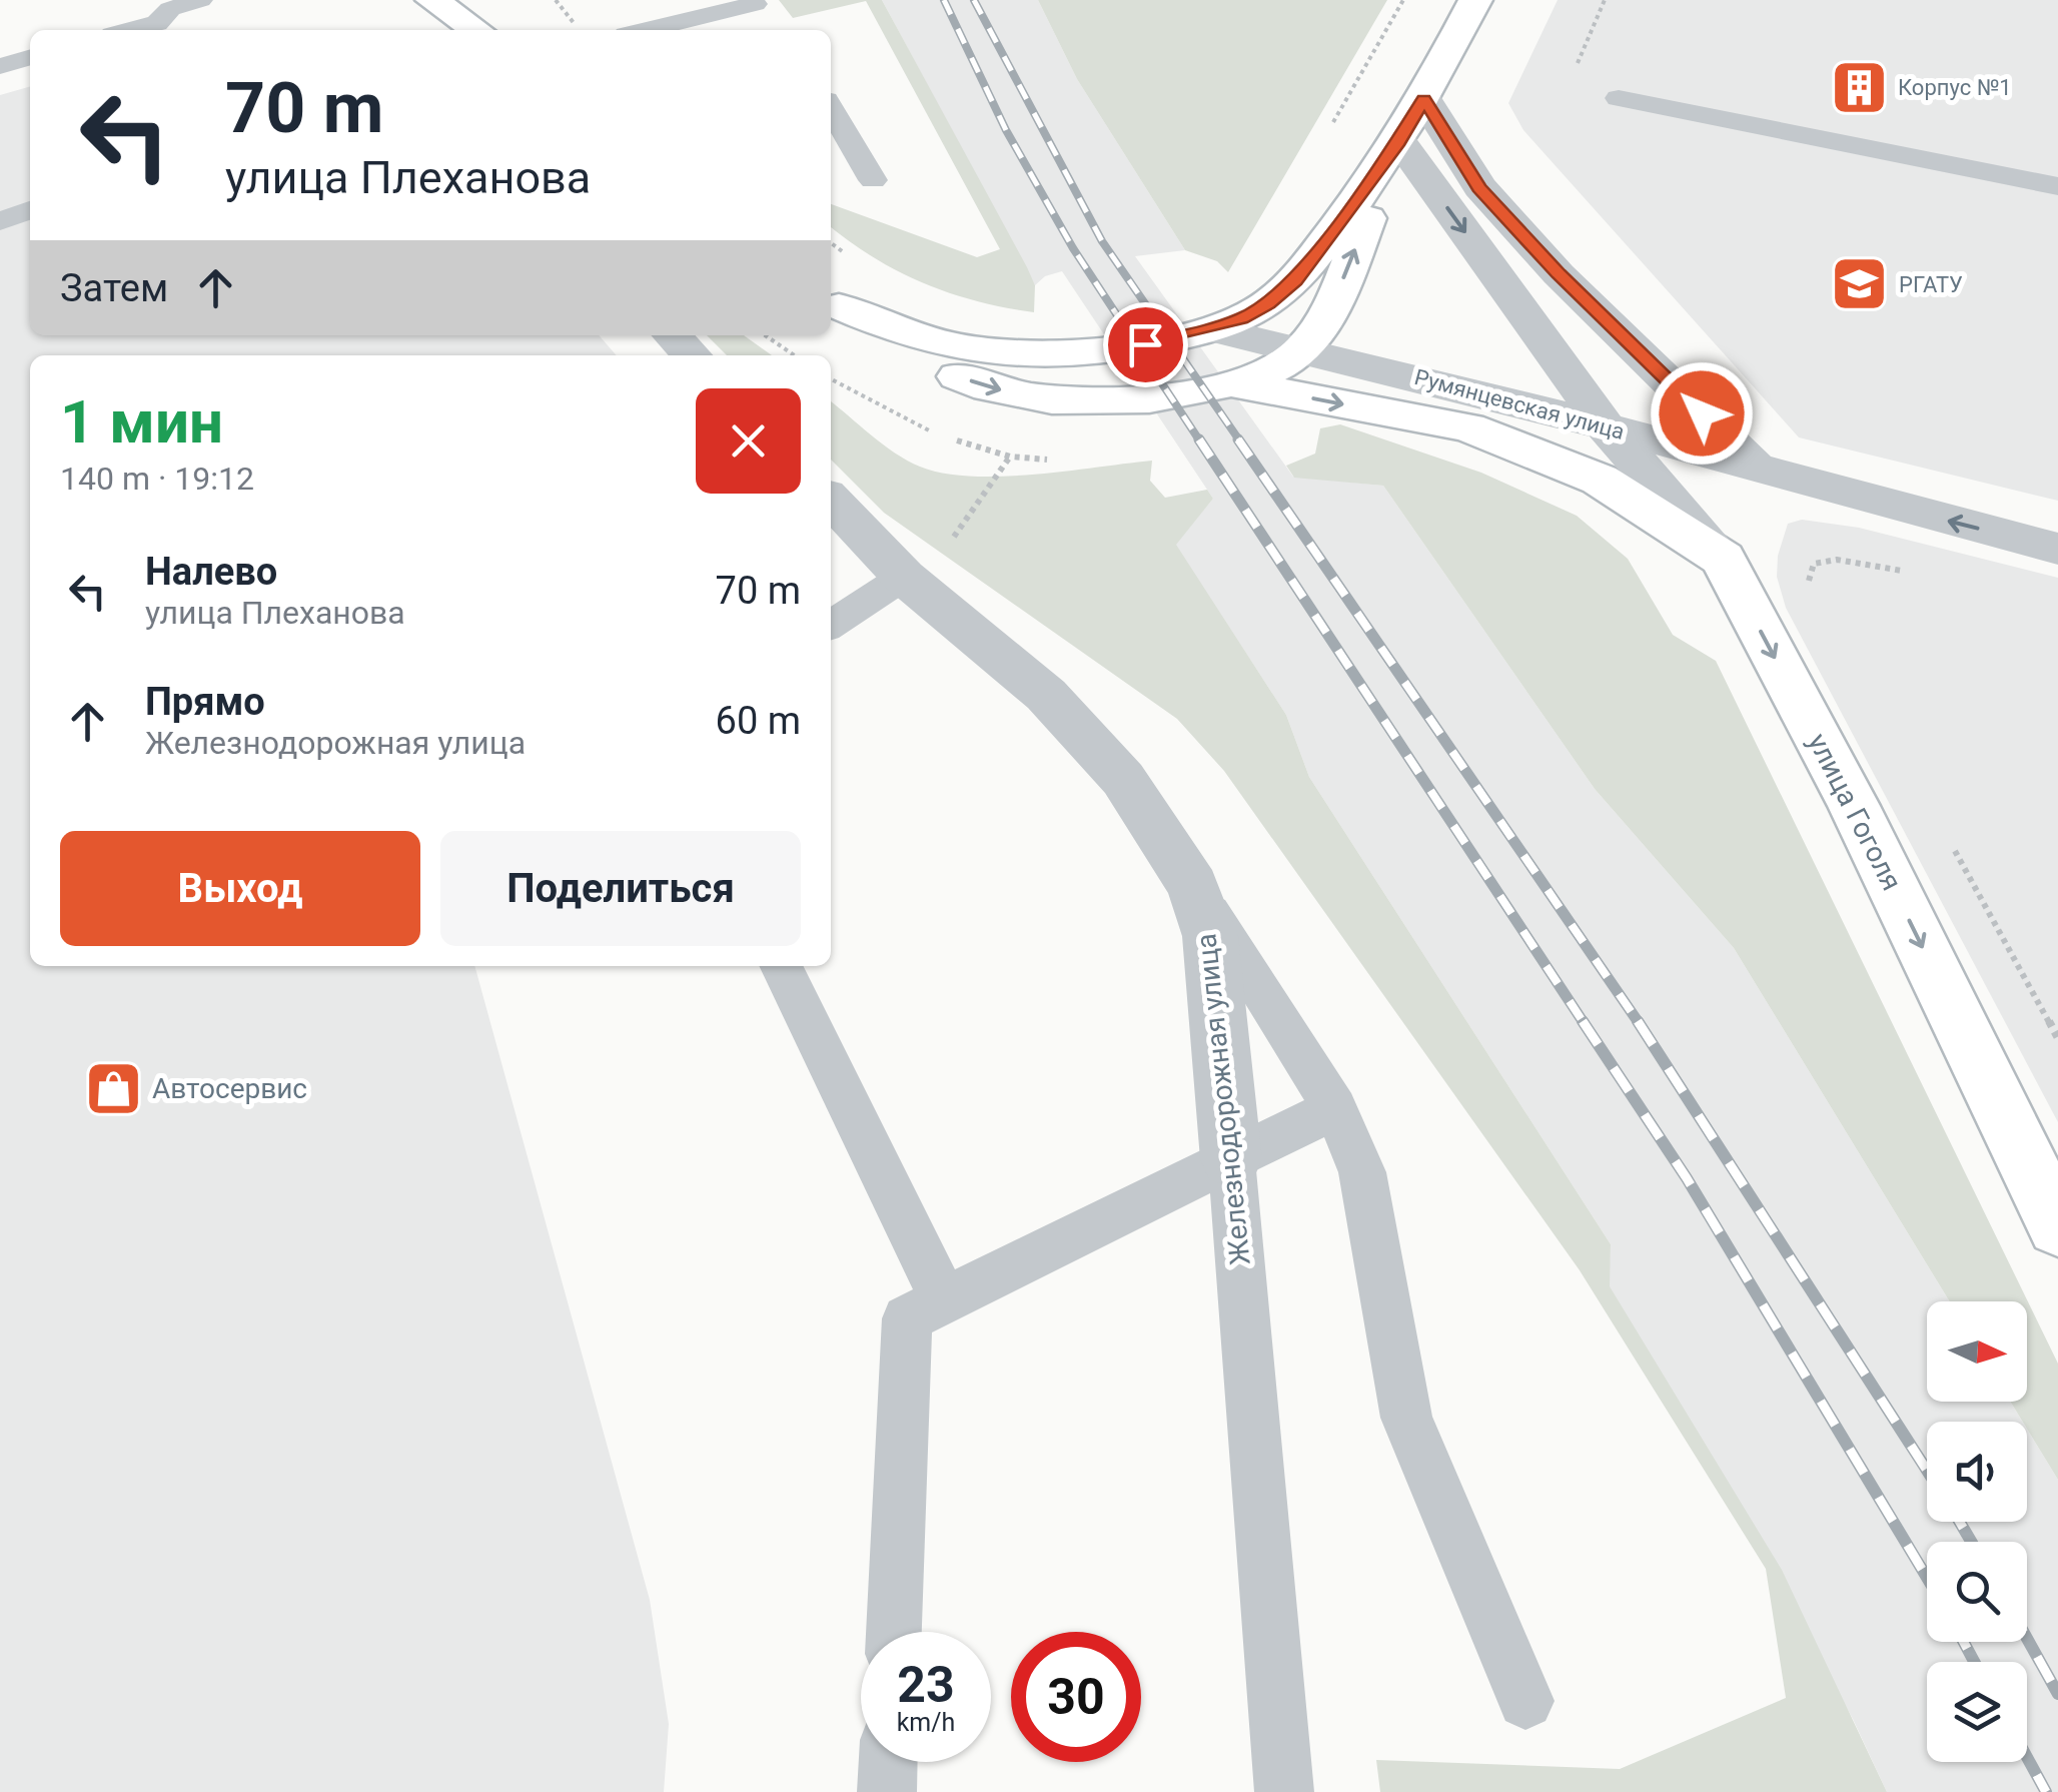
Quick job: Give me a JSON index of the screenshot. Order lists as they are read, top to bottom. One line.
{"streets":{"main road":["Румянцевская улица","улица Гоголя"],"street":["Железнодорожная улица"]},"crossings":[["Румянцевская улица","улица Гоголя"]],"places":{"building":["Корпус №1"],"school or university":["РГАТУ"],"shop":["Автосервис"]},"north":"right","page":{"turn":["70 m","улица Плеханова"],"then":"Затем","heading":["1 мин","140 m · 19:12"],"list":[{"name":"Налево","note":"улица Плеханова","value":"70 m"},{"name":"Прямо","note":"Железнодорожная улица","value":"60 m"}],"buttons":["Выход","Поделиться"],"speed":"23 km/h","limit":"30"}}
